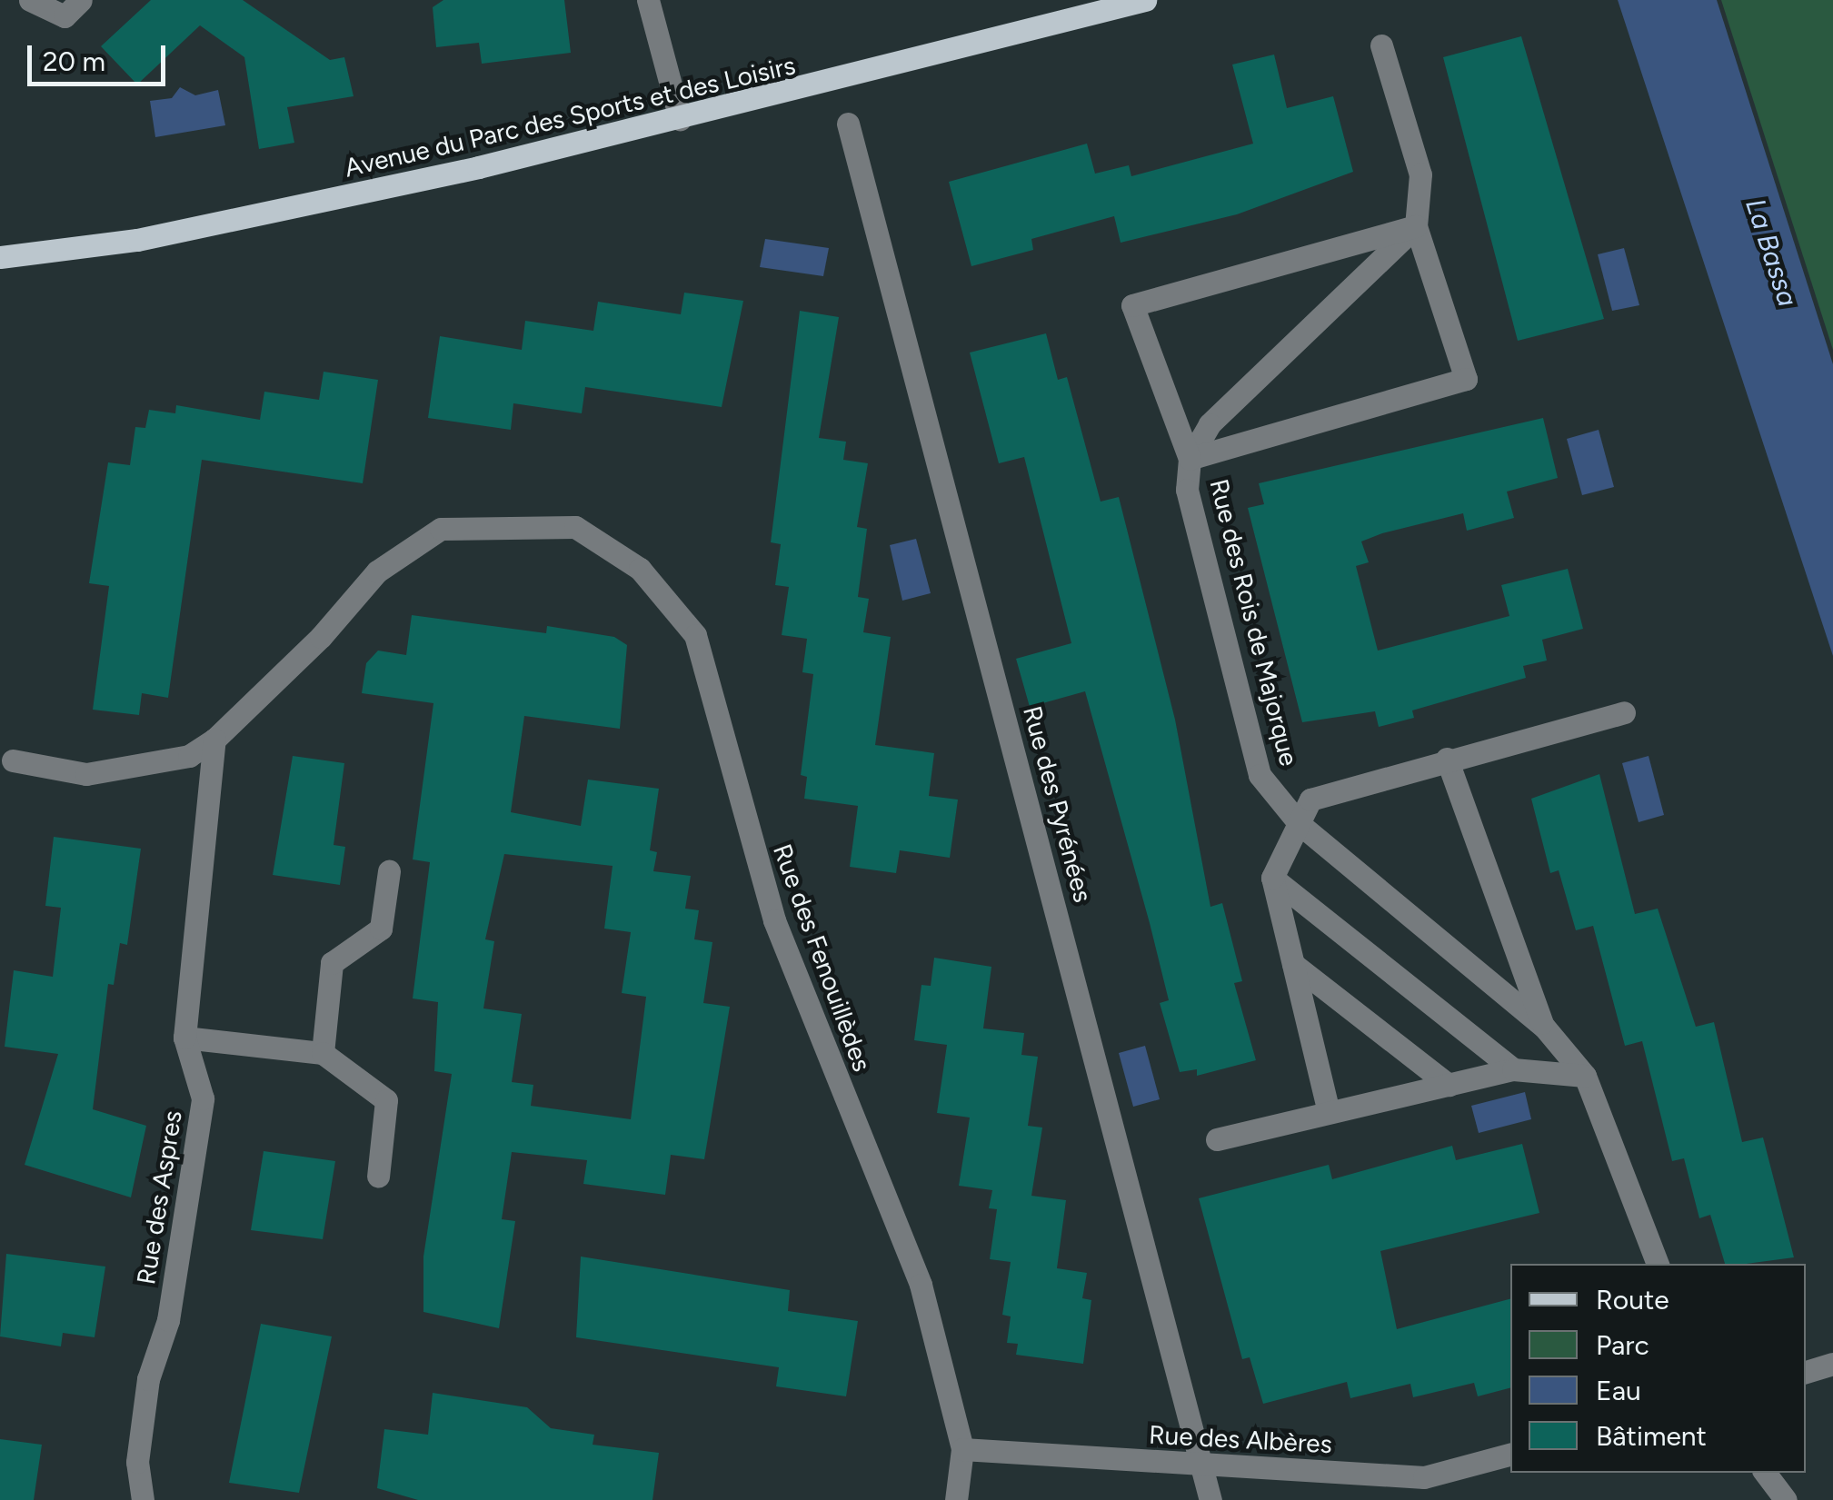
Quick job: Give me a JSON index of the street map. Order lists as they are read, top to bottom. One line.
{"streets":{"main road":["Avenue du Parc des Sports et des Loisirs"],"street":["Rue des Rois de Majorque","Rue des Pyrénées","Rue des Fenouillèdes","Rue des Aspres","Rue des Albères"]},"crossings":[["Rue des Pyrénées","Rue des Albères"],["Rue des Fenouillèdes","Rue des Aspres"],["Rue des Fenouillèdes","Rue des Albères"]],"water":["La Bassa"],"legend":["Route","Parc","Eau","Bâtiment"],"scale_bar":"20 m"}
